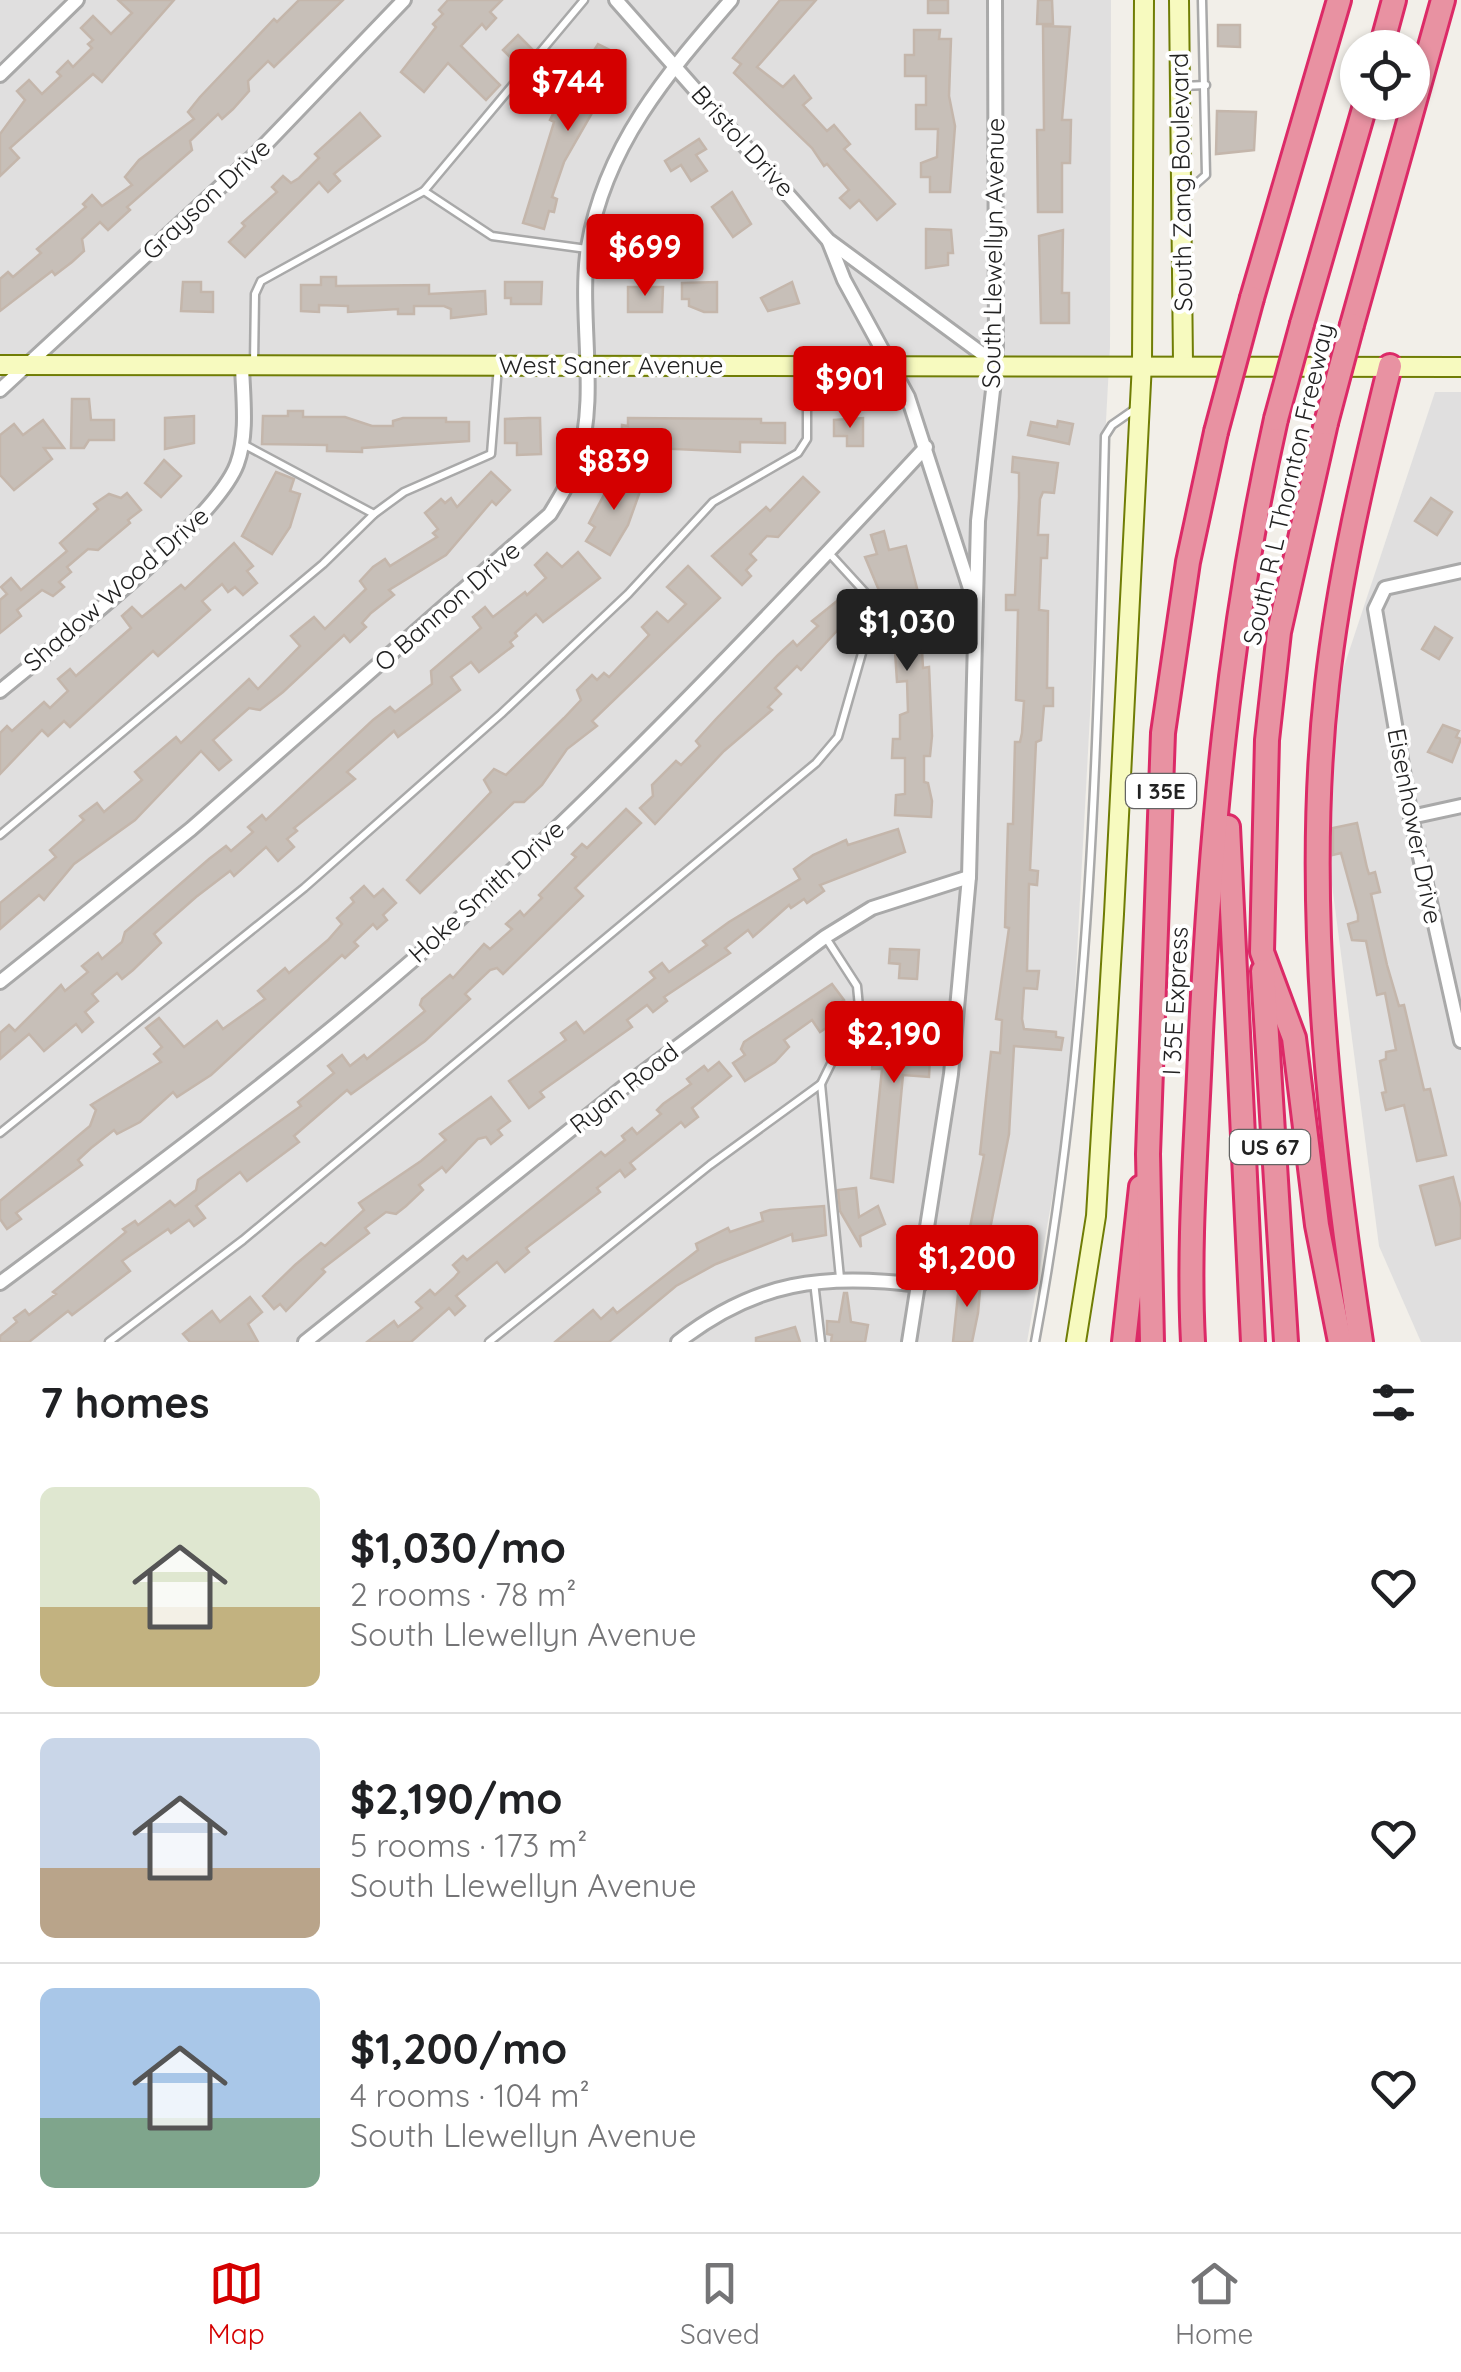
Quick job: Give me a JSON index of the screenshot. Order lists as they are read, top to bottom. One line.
{"streets":{"highway":["South R L Thornton Freeway","I 35E","I 35E Express","US 67"],"street":["Bristol Drive","South Zang Boulevard","Grayson Drive","South Llewellyn Avenue","West Saner Avenue","Shadow Wood Drive","O Bannon Drive","Eisenhower Drive","Hoke Smith Drive","Ryan Road"]},"crossings":[["Bristol Drive","South Llewellyn Avenue"],["Bristol Drive","West Saner Avenue"],["Bristol Drive","O Bannon Drive"],["Bristol Drive","Hoke Smith Drive"],["South Zang Boulevard","West Saner Avenue"],["Grayson Drive","West Saner Avenue"],["South Llewellyn Avenue","West Saner Avenue"],["South Llewellyn Avenue","Ryan Road"],["West Saner Avenue","Shadow Wood Drive"],["West Saner Avenue","O Bannon Drive"],["South R L Thornton Freeway","US 67"]],"page":{"price":["$744","$699","$901","$839","$1,030","$2,190","$1,200"],"heading":"7 homes","list":[{"name":"$1,030/mo","note":"2 rooms · 78 m² · South Llewellyn Avenue"},{"name":"$2,190/mo","note":"5 rooms · 173 m² · South Llewellyn Avenue"},{"name":"$1,200/mo","note":"4 rooms · 104 m² · South Llewellyn Avenue"}],"tabs":["Map","Saved","Home"]}}
